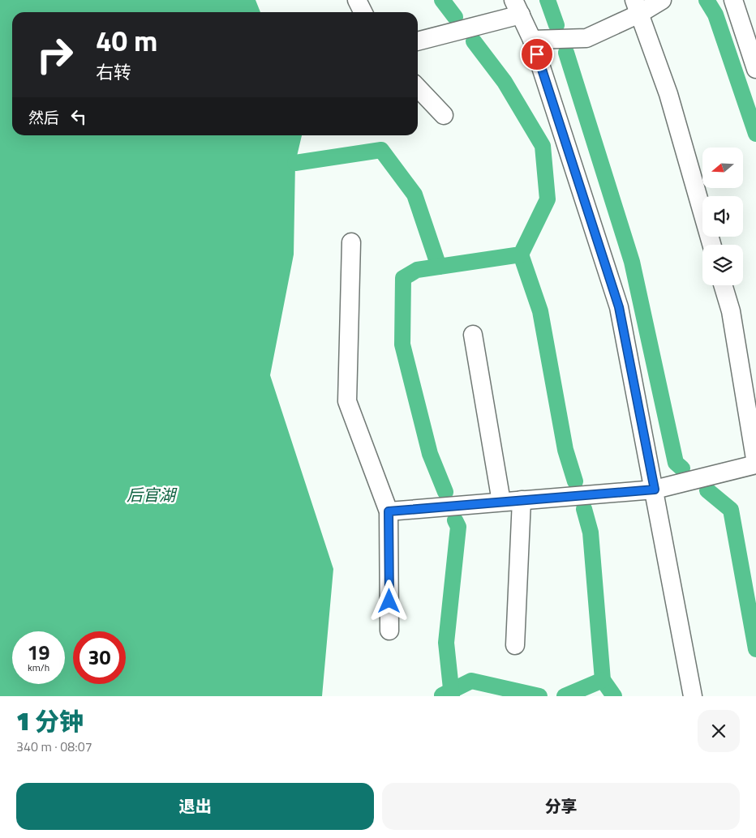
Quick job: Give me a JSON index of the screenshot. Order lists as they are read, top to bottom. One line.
{"water":["后官湖"],"north":"left","page":{"turn":["40 m","右转"],"then":"然后","speed":"19 km/h","limit":"30","heading":["1 分钟","340 m · 08:07"],"buttons":["退出","分享"]}}
